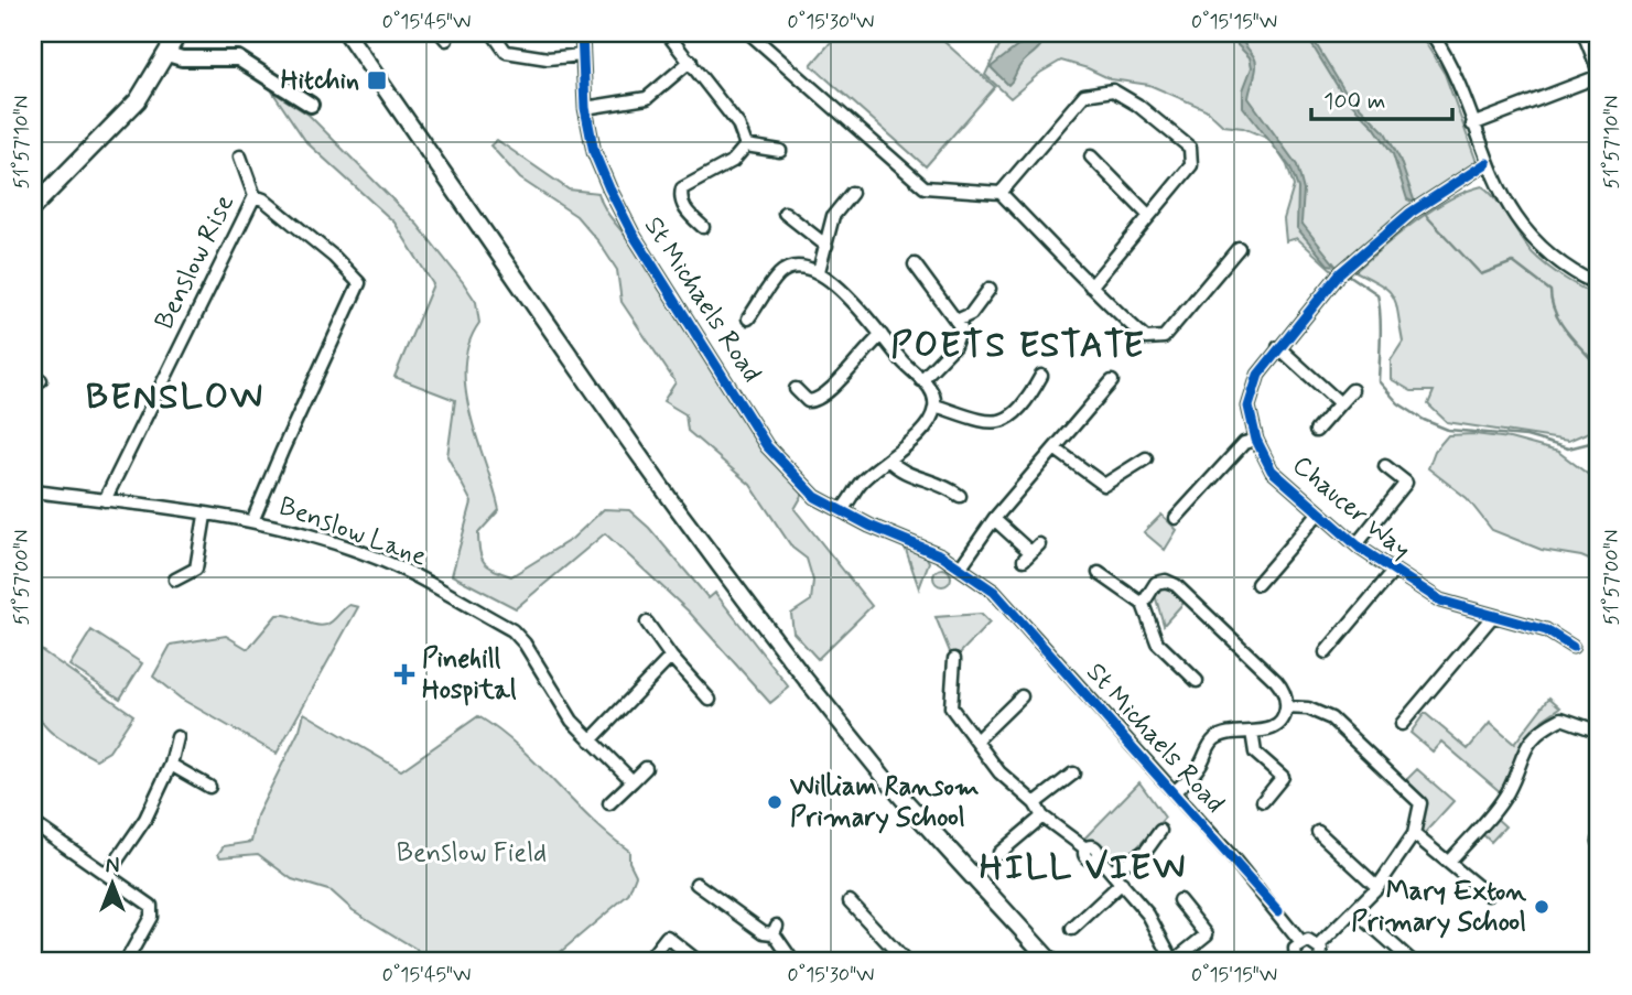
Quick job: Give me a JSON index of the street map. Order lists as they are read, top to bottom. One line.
{"streets":{"street":["Benslow Rise","St Michaels Road","Chaucer Way","Benslow Lane"]},"crossings":[["Benslow Rise","Benslow Lane"]],"districts":["POETS ESTATE","BENSLOW","HILL VIEW"],"parks":["Benslow Field"],"places":{"transit":["Hitchin"],"health":["Pinehill Hospital"],"other":["William Ransom Primary School","Mary Exton Primary School"]},"scale_bar":"100 m","north":"top","coordinates":["0°15'45\"W","0°15'30\"W","0°15'15\"W","51°57'10\"N","51°57'00\"N"]}
